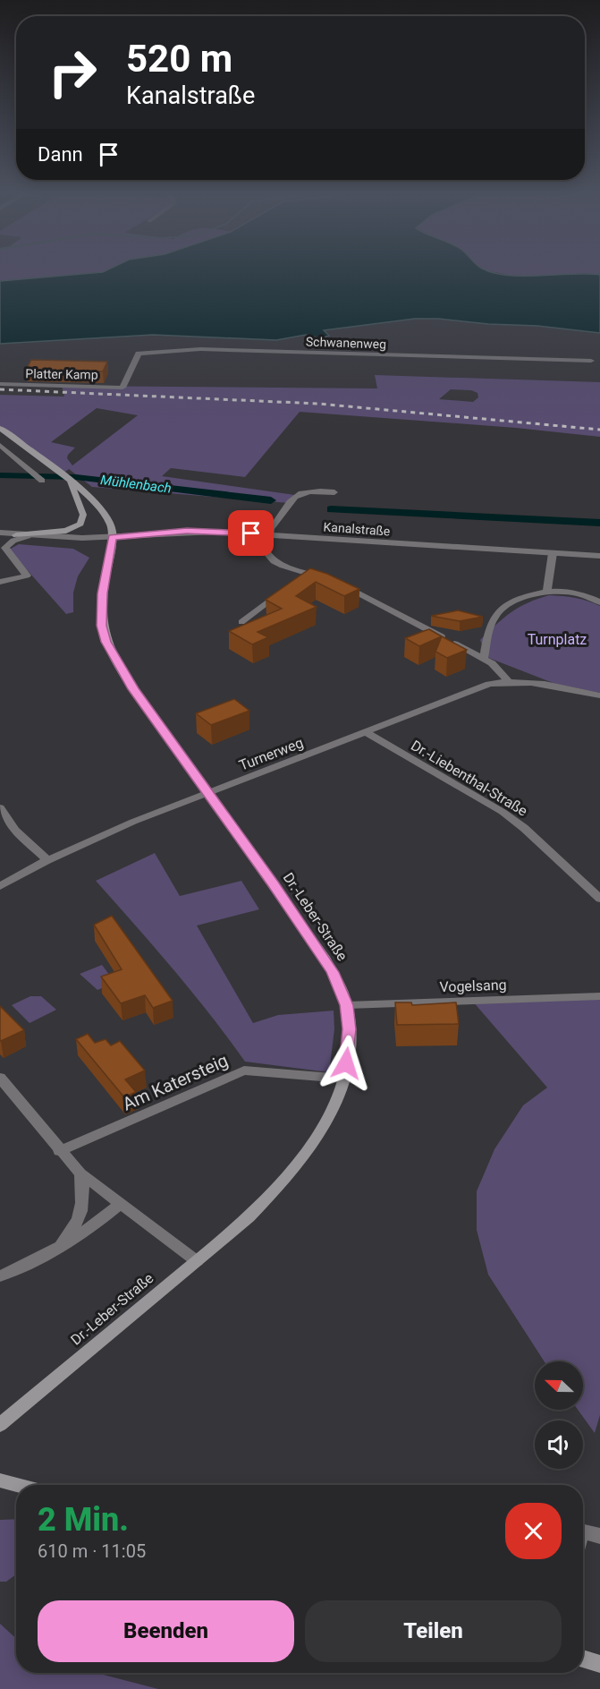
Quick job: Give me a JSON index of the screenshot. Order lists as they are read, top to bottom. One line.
{"streets":{"main road":["Dr.-Leber-Straße"],"street":["Schwanenweg","Platter Kamp","Kanalstraße","Turnerweg","Dr.-Liebenthal-Straße","Vogelsang","Am Katersteig"]},"crossings":[["Schwanenweg","Platter Kamp"],["Kanalstraße","Dr.-Leber-Straße"],["Turnerweg","Dr.-Liebenthal-Straße"],["Turnerweg","Dr.-Leber-Straße"],["Dr.-Leber-Straße","Vogelsang"],["Dr.-Leber-Straße","Am Katersteig"]],"water":["Mühlenbach"],"parks":["Turnplatz"],"north":"left","page":{"turn":["520 m","Kanalstraße"],"then":"Dann","heading":["2 Min.","610 m · 11:05"],"buttons":["Beenden","Teilen"]}}
